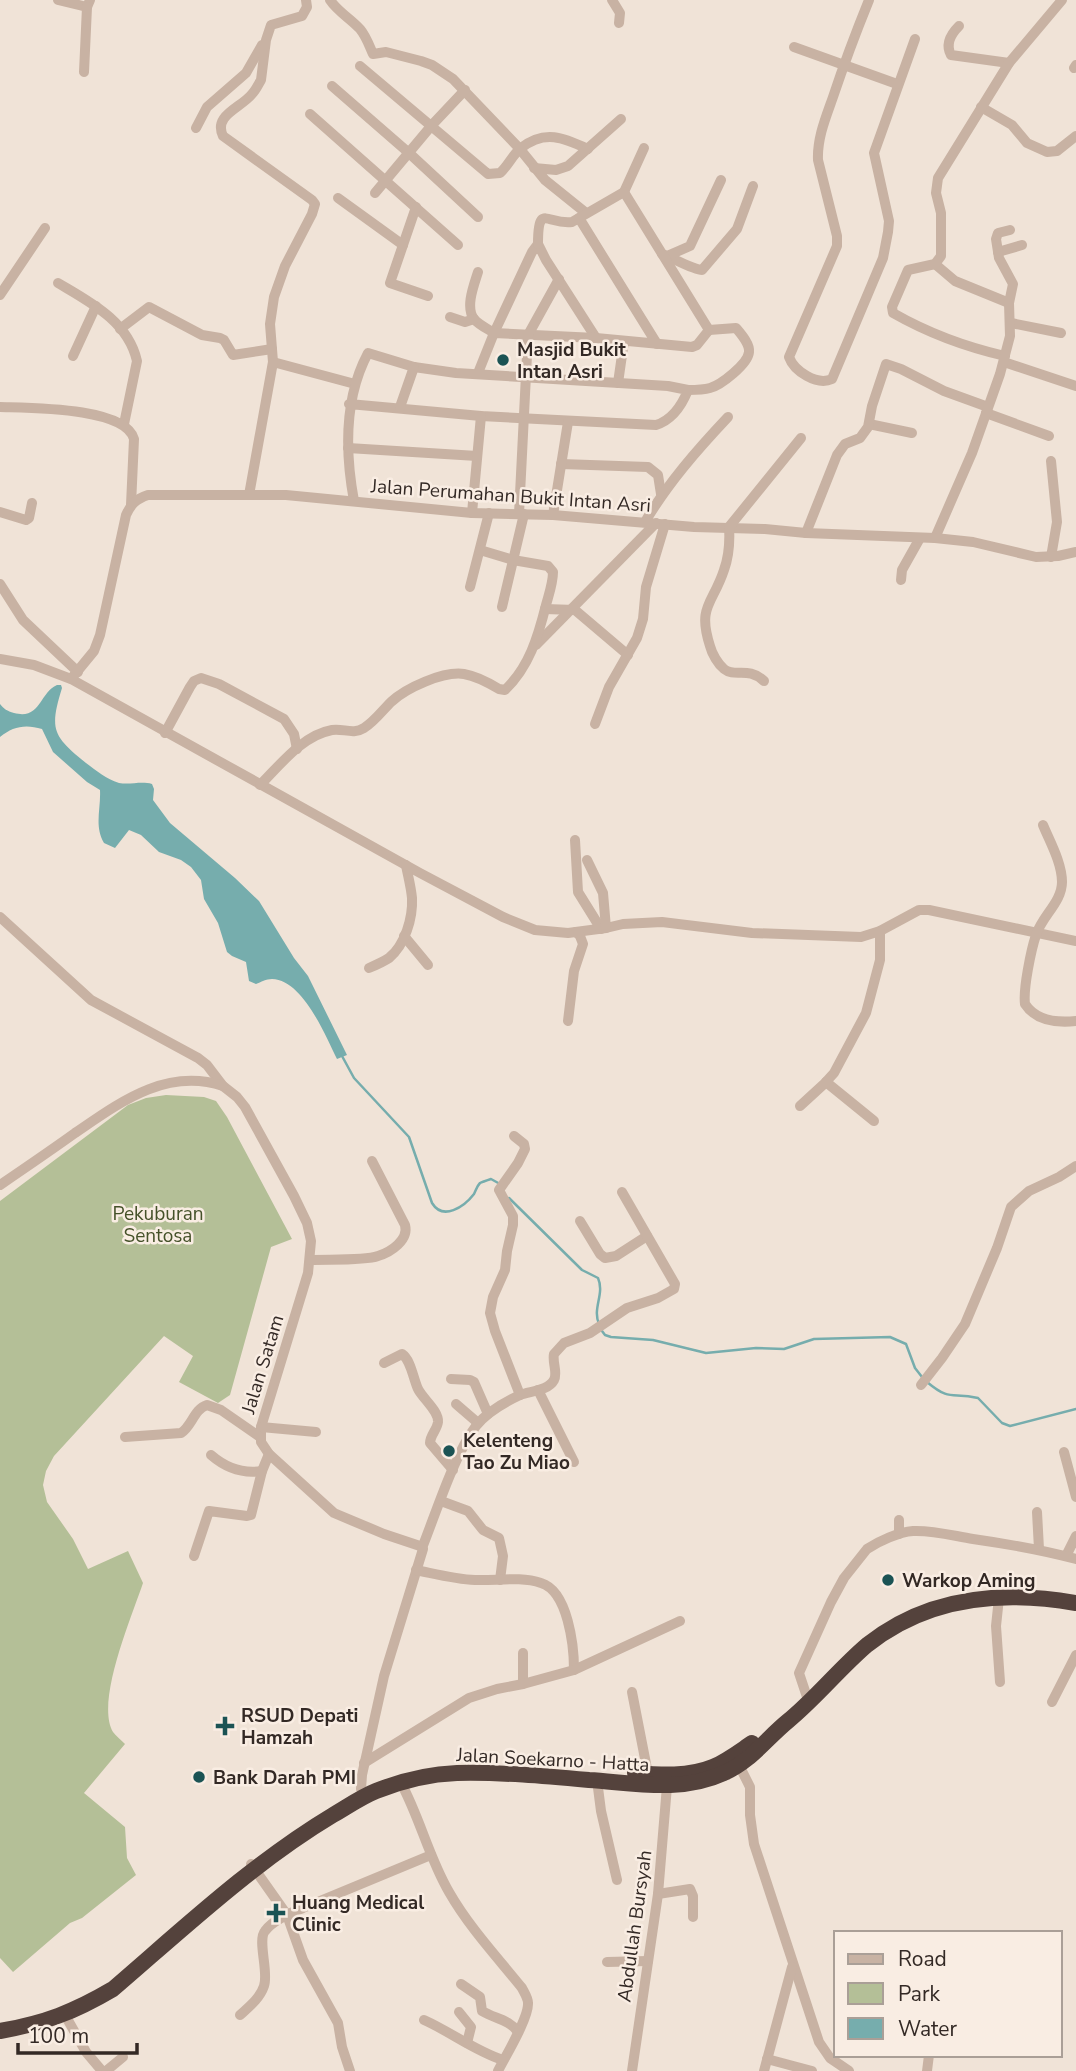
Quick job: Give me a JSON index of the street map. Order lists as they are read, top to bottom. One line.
{"streets":{"highway":["Jalan Soekarno - Hatta"],"street":["Jalan Perumahan Bukit Intan Asri","Jalan Satam","Abdullah Bursyah"]},"crossings":[["Jalan Soekarno - Hatta","Abdullah Bursyah"]],"parks":["Pekuburan Sentosa"],"places":{"other":["Masjid Bukit Intan Asri","Kelenteng Tao Zu Miao","Warkop Aming","Bank Darah PMI"],"health":["RSUD Depati Hamzah","Huang Medical Clinic"]},"legend":["Road","Park","Water"],"scale_bar":"100 m"}
